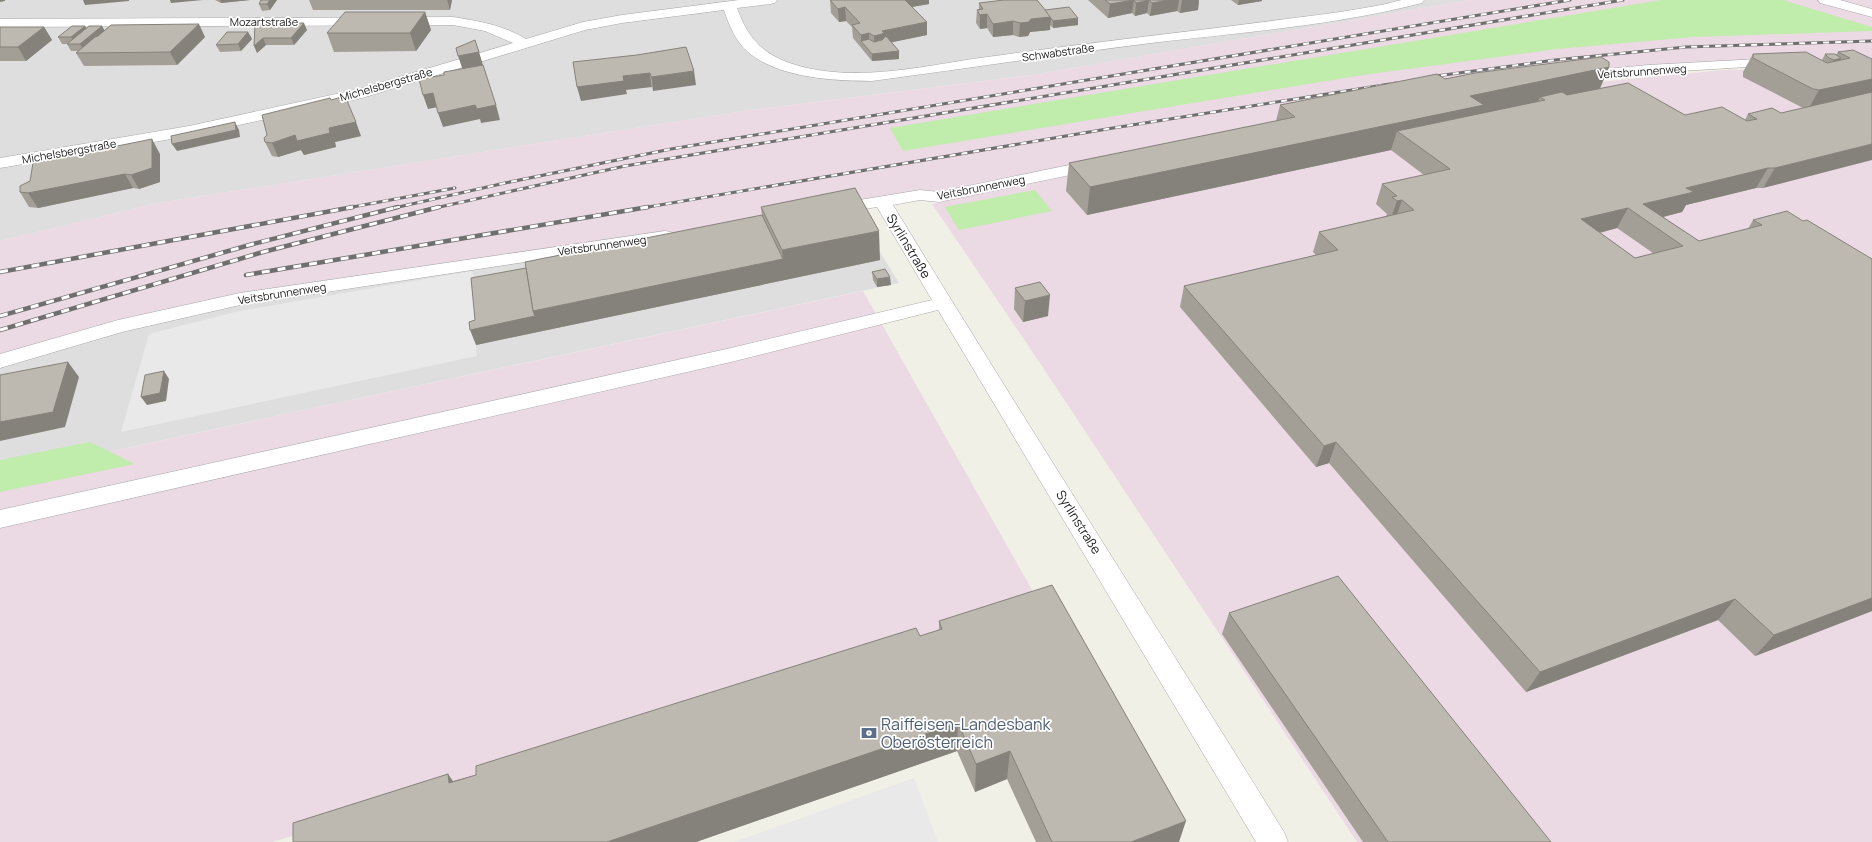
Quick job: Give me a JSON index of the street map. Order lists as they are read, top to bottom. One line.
{"streets":{"street":["Mozartstraße","Schwabstraße","Veitsbrunnenweg","Michelsbergstraße","Syrlinstraße"]},"crossings":[["Mozartstraße","Michelsbergstraße"],["Schwabstraße","Michelsbergstraße"],["Veitsbrunnenweg","Syrlinstraße"]],"places":{"bank":["Raiffeisen-Landesbank Oberösterreich"]}}
